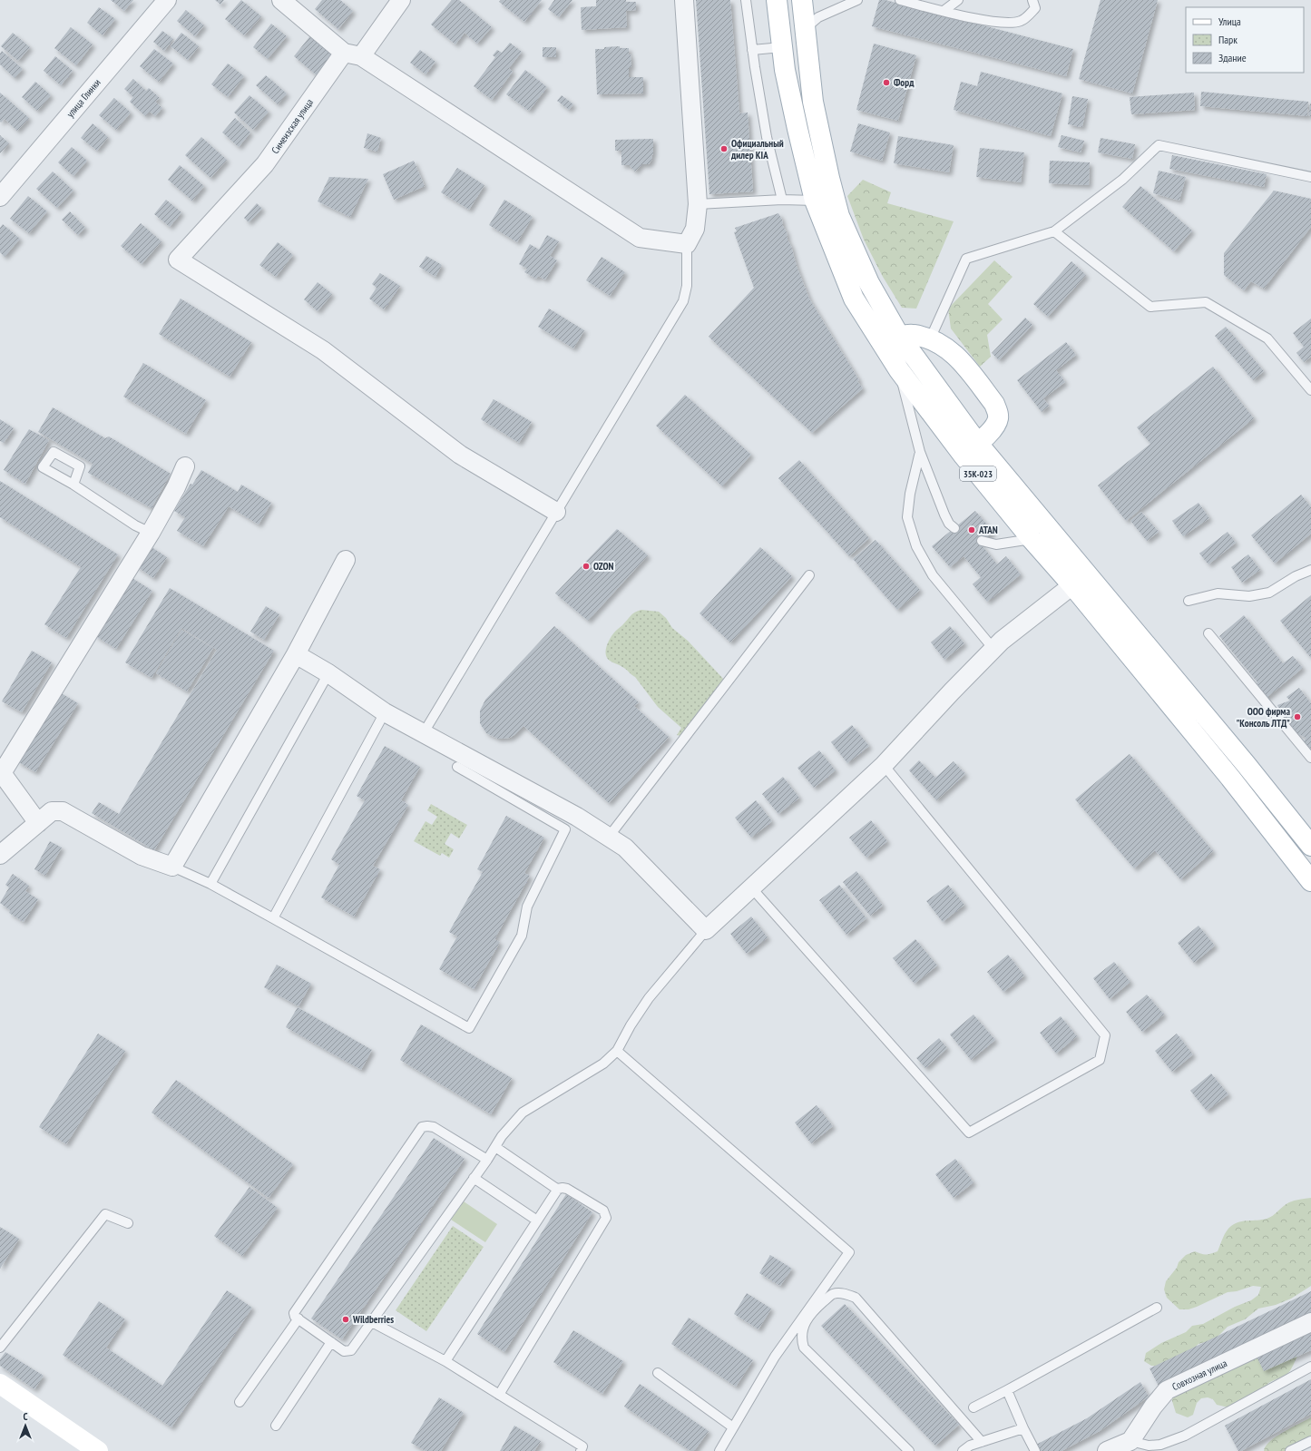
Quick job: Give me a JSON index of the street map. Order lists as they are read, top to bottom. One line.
{"streets":{"main road":["35К-023"],"street":["улица Глинки","Симеизская улица","Совхозная улица"]},"places":["Форд","Официальный дилер KIA","ATAN","OZON","ООО фирма \"Консоль ЛТД\"","Wildberries"],"legend":["Улица","Парк","Здание"],"north":"top"}
